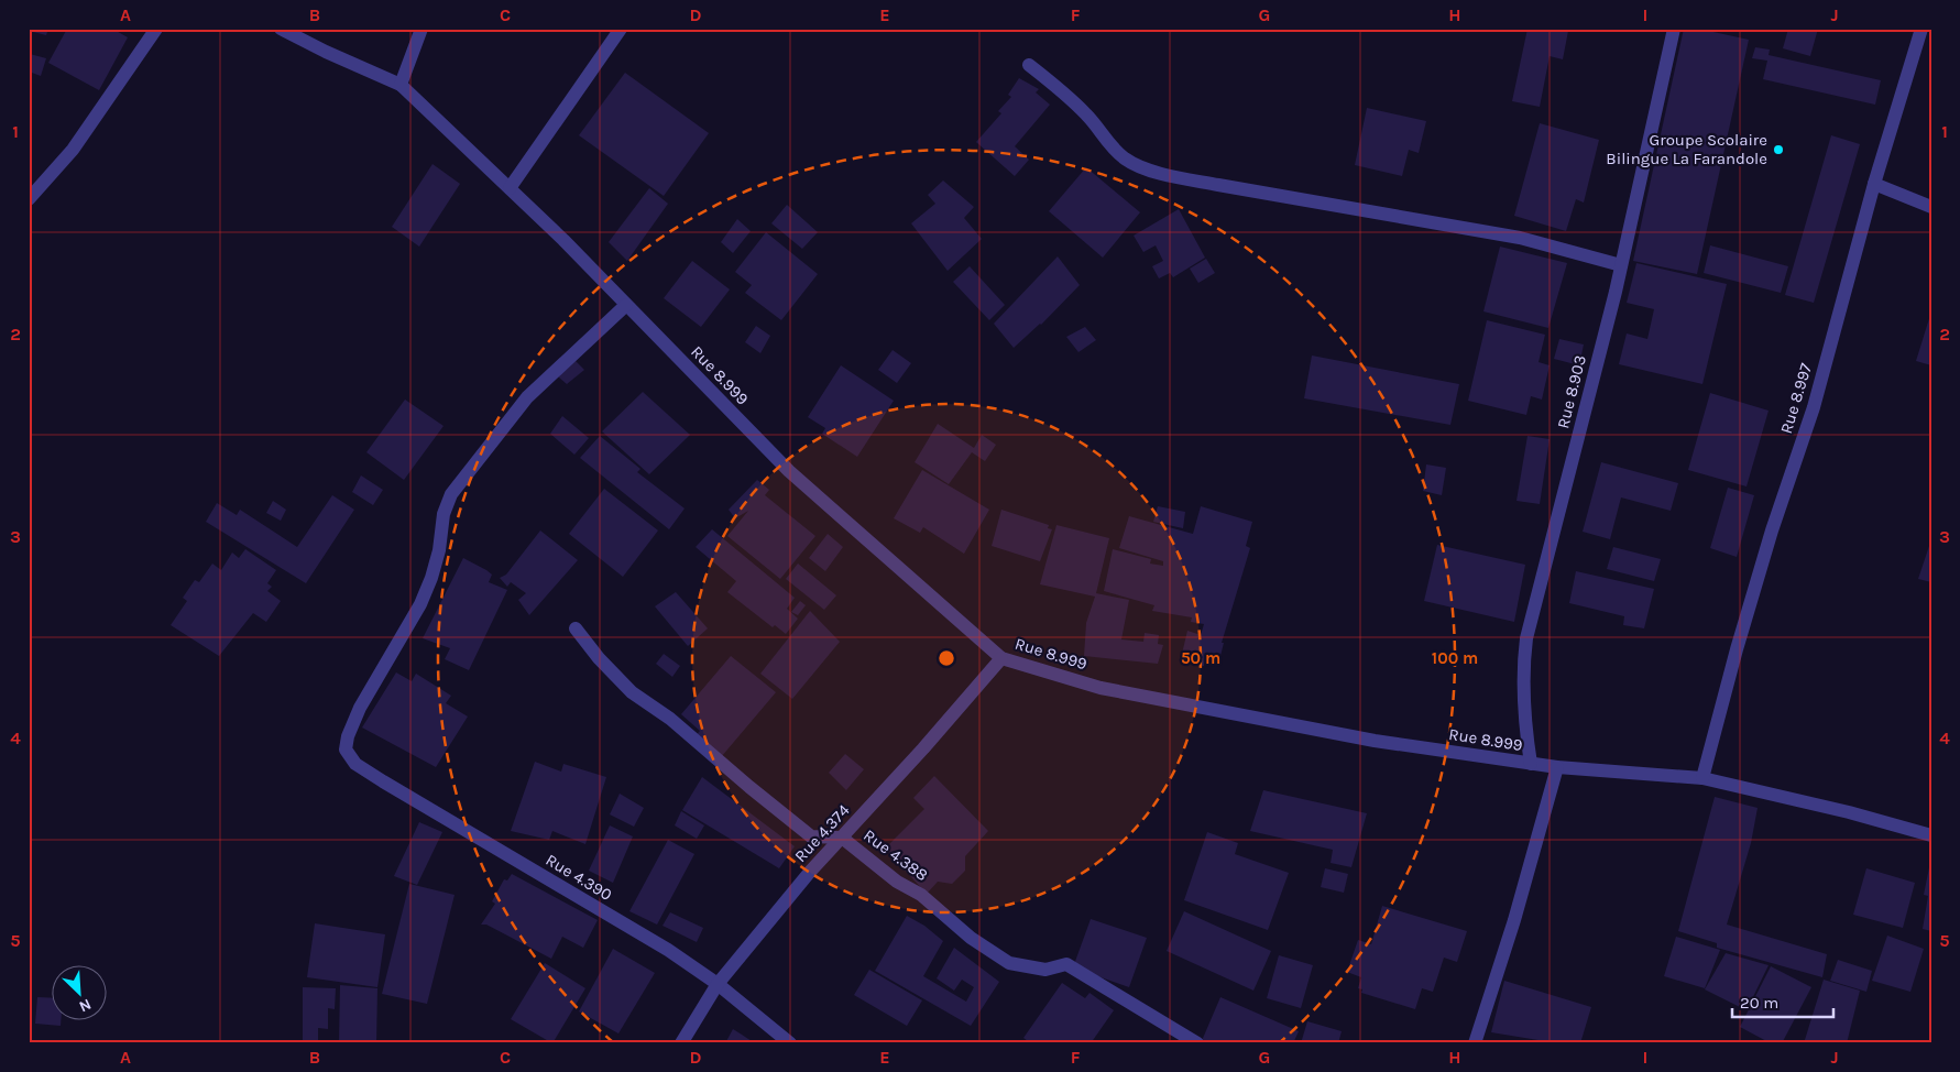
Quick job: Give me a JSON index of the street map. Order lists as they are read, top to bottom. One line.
{"streets":{"street":["Rue 8.999","Rue 8.903","Rue 8.997","Rue 4.374","Rue 4.388","Rue 4.390"]},"crossings":[["Rue 8.999","Rue 8.903"],["Rue 8.999","Rue 8.997"],["Rue 8.999","Rue 4.374"],["Rue 8.999","Rue 4.390"],["Rue 4.374","Rue 4.388"],["Rue 4.374","Rue 4.390"]],"places":["Groupe Scolaire Bilingue La Farandole"],"scale_bar":"20 m","north":"bottom right","grid":{"columns":["A","B","C","D","E","F","G","H","I","J"],"rows":["1","2","3","4","5"]},"rings":["50 m","100 m"]}
